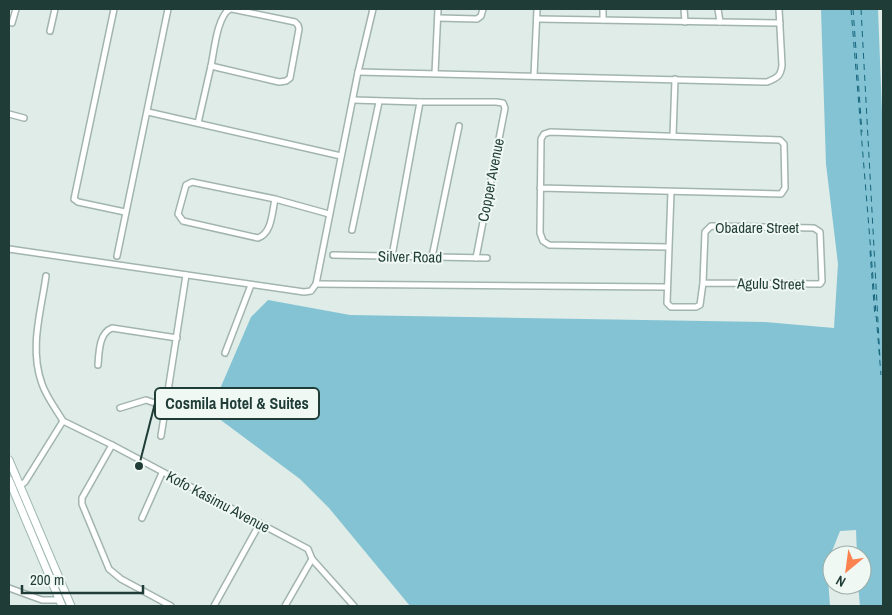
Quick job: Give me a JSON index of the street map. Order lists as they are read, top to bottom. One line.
{"streets":{"street":["Copper Avenue","Obadare Street","Silver Road","Agulu Street","Kofo Kasimu Avenue"]},"crossings":[["Copper Avenue","Silver Road"],["Obadare Street","Agulu Street"]],"places":["Cosmila Hotel & Suites"],"scale_bar":"200 m","north":"bottom left"}
